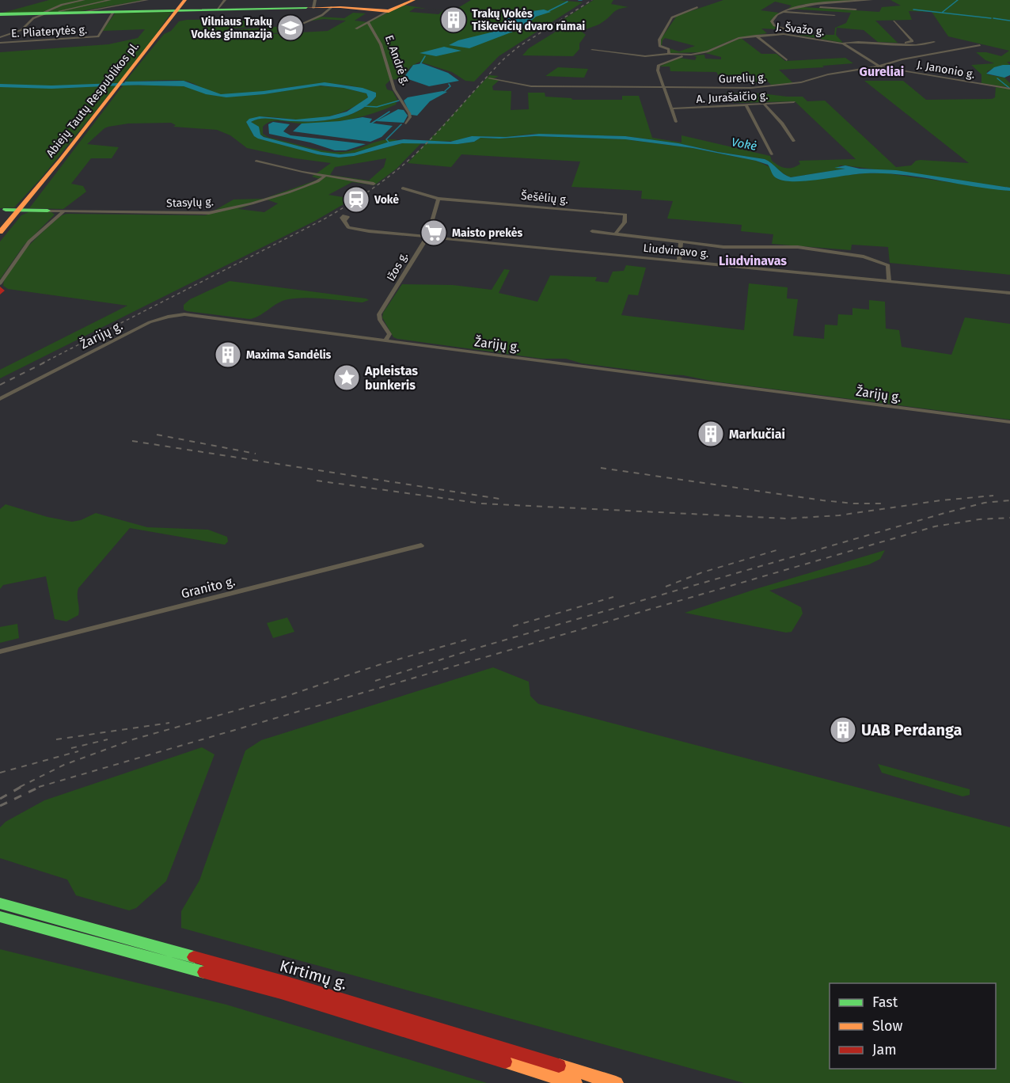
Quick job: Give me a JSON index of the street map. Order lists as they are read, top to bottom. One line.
{"streets":{"main road":["Abiejų Tautų Respublikos pl.","Kirtimų g."],"street":["J. Švažo g.","E. Pliaterytės g.","E. Andrė g.","J. Janonio g.","Gurelių g.","A. Jurašaičio g.","Šešėlių g.","Stasylų g.","Liudvinavo g.","Ižos g.","Žarijų g.","Granito g."]},"crossings":[["J. Švažo g.","J. Janonio g."],["J. Švažo g.","Gurelių g."],["J. Janonio g.","Gurelių g."],["Šešėlių g.","Ižos g."],["Liudvinavo g.","Ižos g."],["Ižos g.","Žarijų g."]],"districts":["Gureliai","Liudvinavas"],"water":["Vokė"],"places":{"building":["Trakų Vokės Tiškevičių dvaro rūmai","Maxima Sandėlis","Markučiai","UAB Perdanga"],"school or university":["Vilniaus Trakų Vokės gimnazija"],"station":["Vokė"],"supermarket":["Maisto prekės"],"place":["Apleistas bunkeris"]},"legend":["Fast","Slow","Jam"]}
